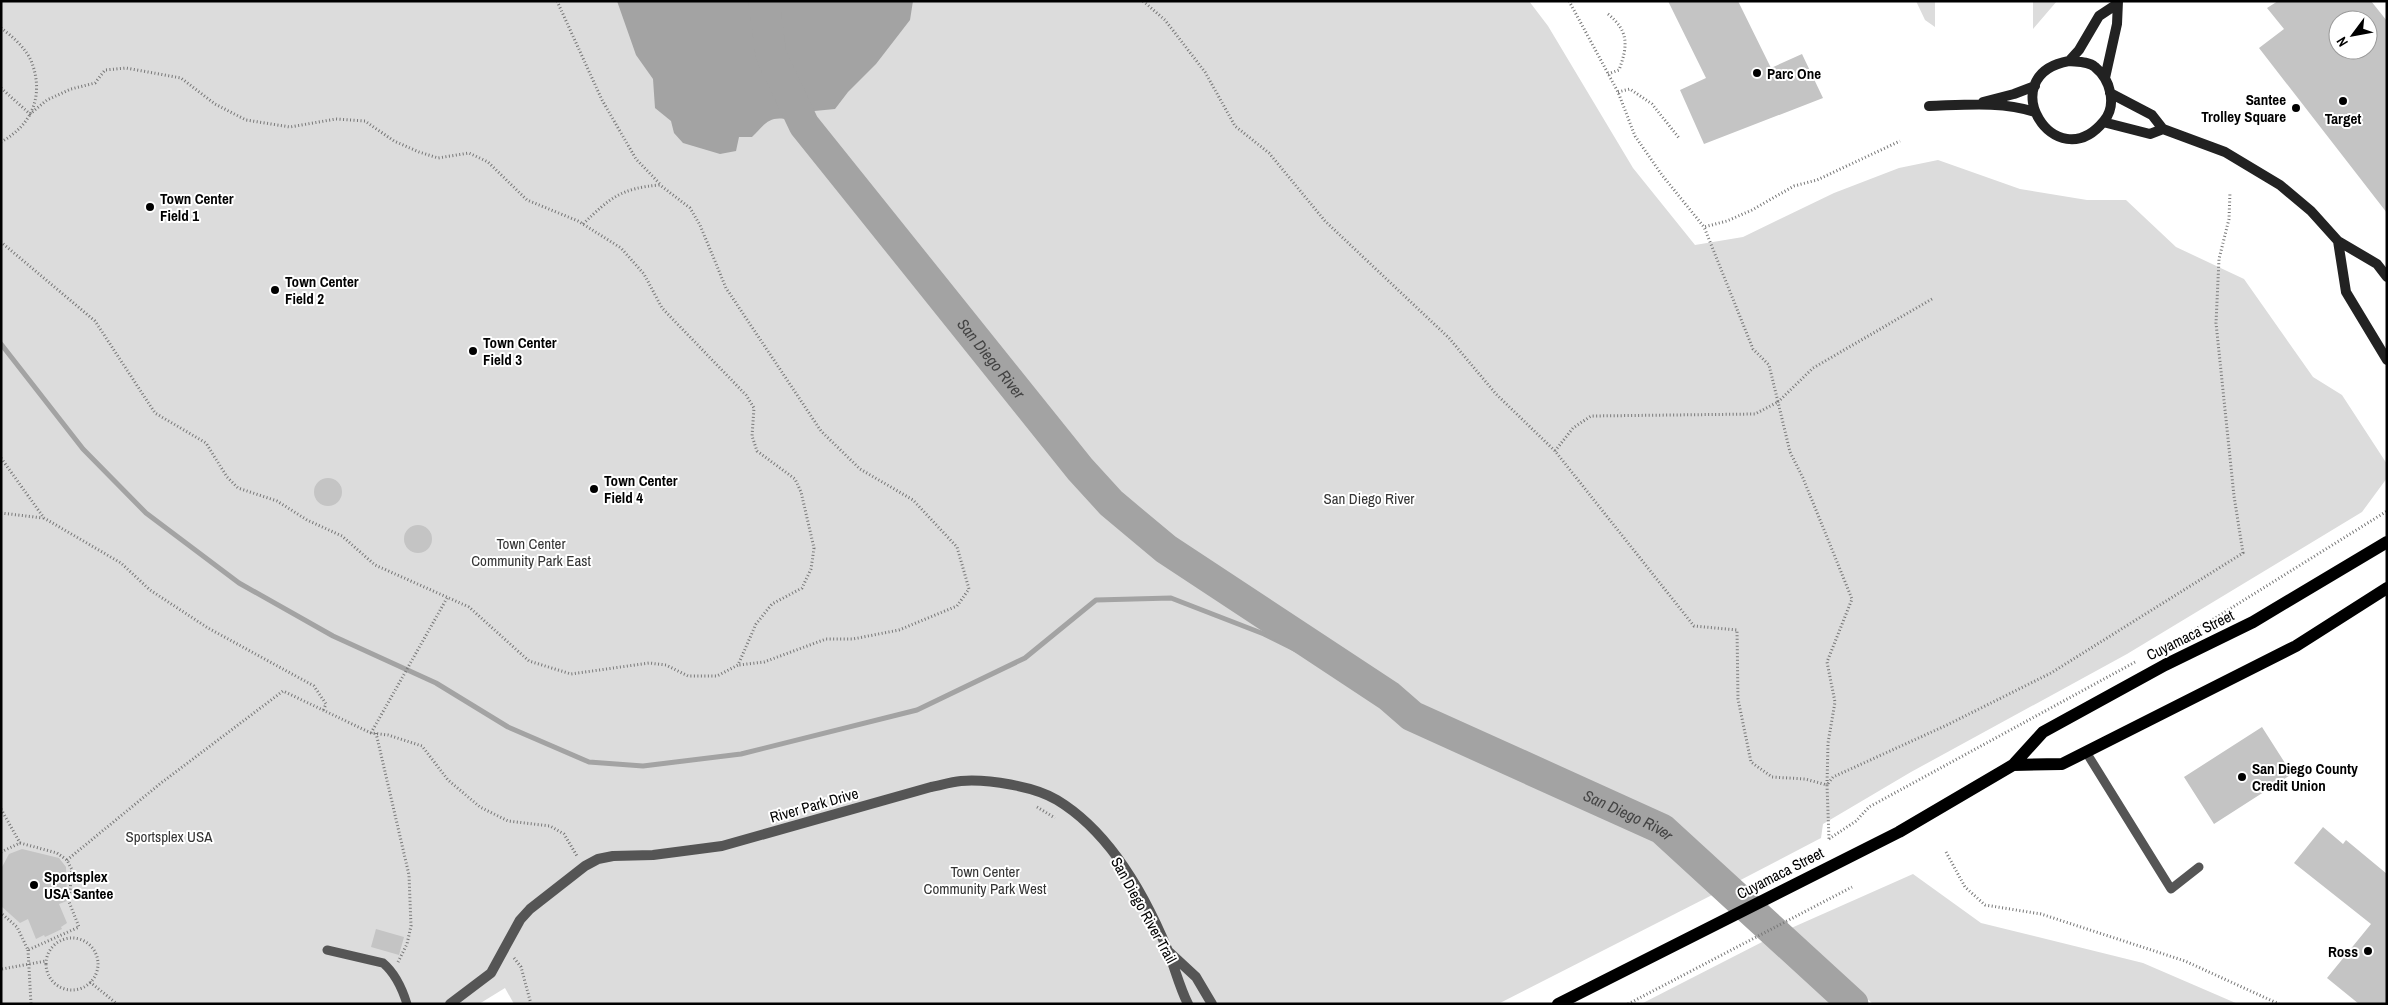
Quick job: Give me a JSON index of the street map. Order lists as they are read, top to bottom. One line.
{"streets":{"main road":["Cuyamaca Street"],"street":["River Park Drive"]},"water":["San Diego River"],"parks":["San Diego River","Town Center Community Park East","Sportsplex USA","Town Center Community Park West"],"places":["Parc One","Target","Santee Trolley Square","Town Center Field 1","Town Center Field 2","Town Center Field 3","Town Center Field 4","San Diego County Credit Union","Sportsplex USA Santee","Ross"],"north":"bottom left"}
